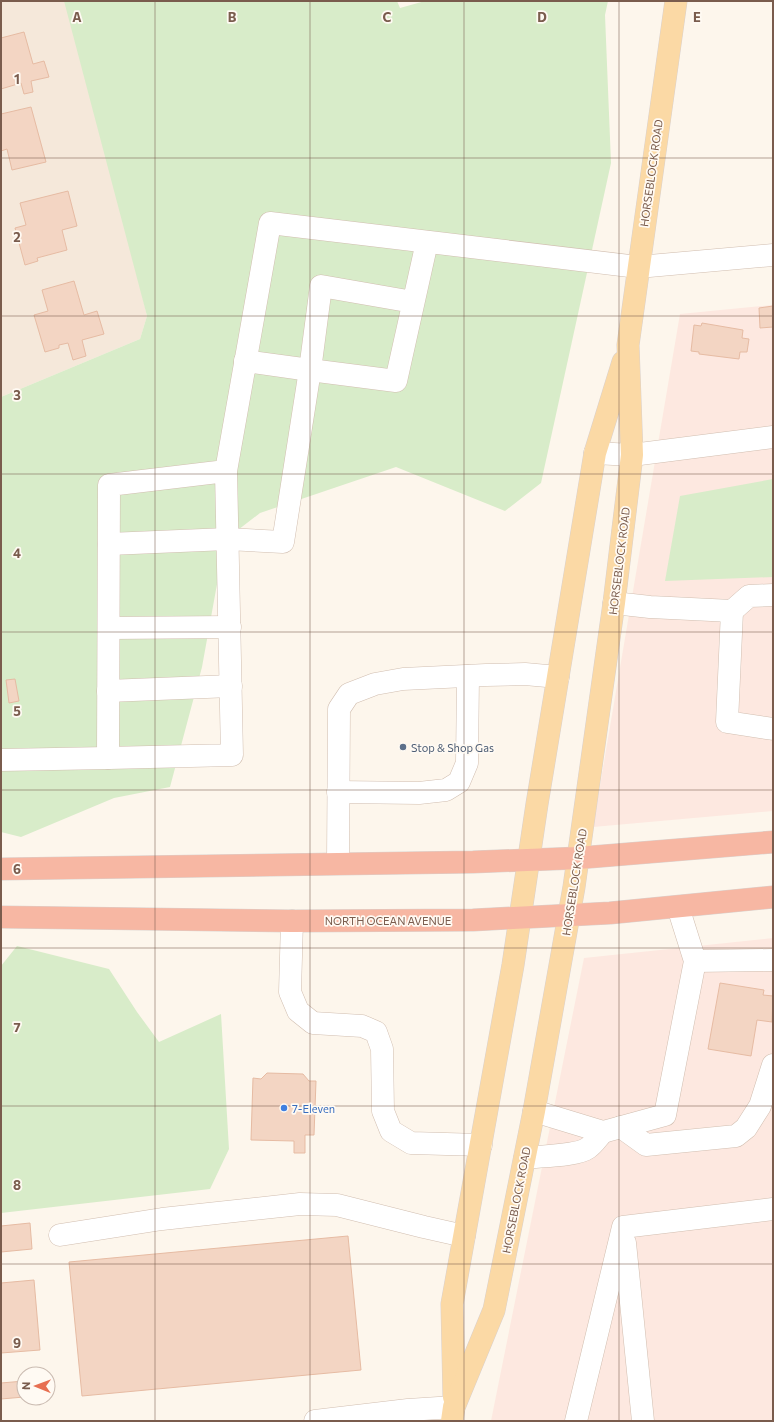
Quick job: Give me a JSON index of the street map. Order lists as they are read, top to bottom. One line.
{"streets":{"highway":["NORTH OCEAN AVENUE"],"main road":["HORSEBLOCK ROAD"]},"crossings":[["HORSEBLOCK ROAD","NORTH OCEAN AVENUE"]],"places":["Stop & Shop Gas","7-Eleven"],"north":"left","grid":{"columns":["A","B","C","D","E"],"rows":["1","2","3","4","5","6","7","8","9"]}}
